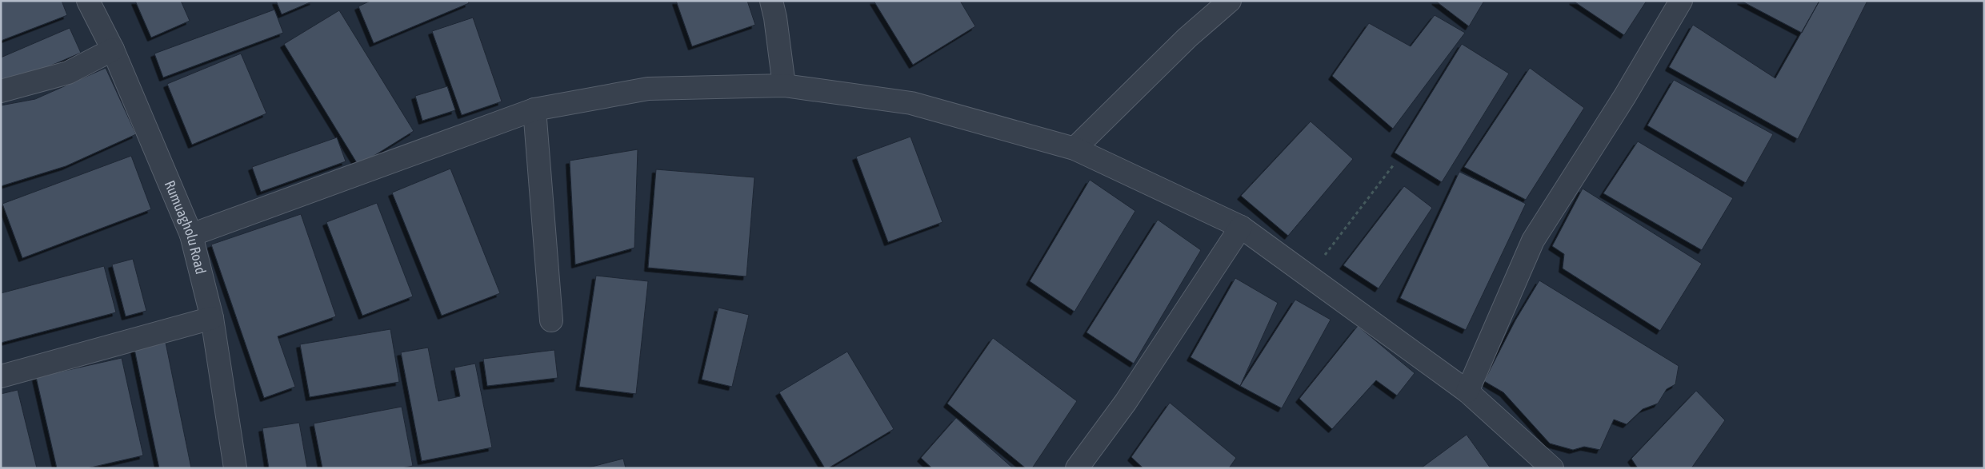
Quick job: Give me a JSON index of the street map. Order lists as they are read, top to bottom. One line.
{"streets":{"street":["Rumuagholu Road"]}}
